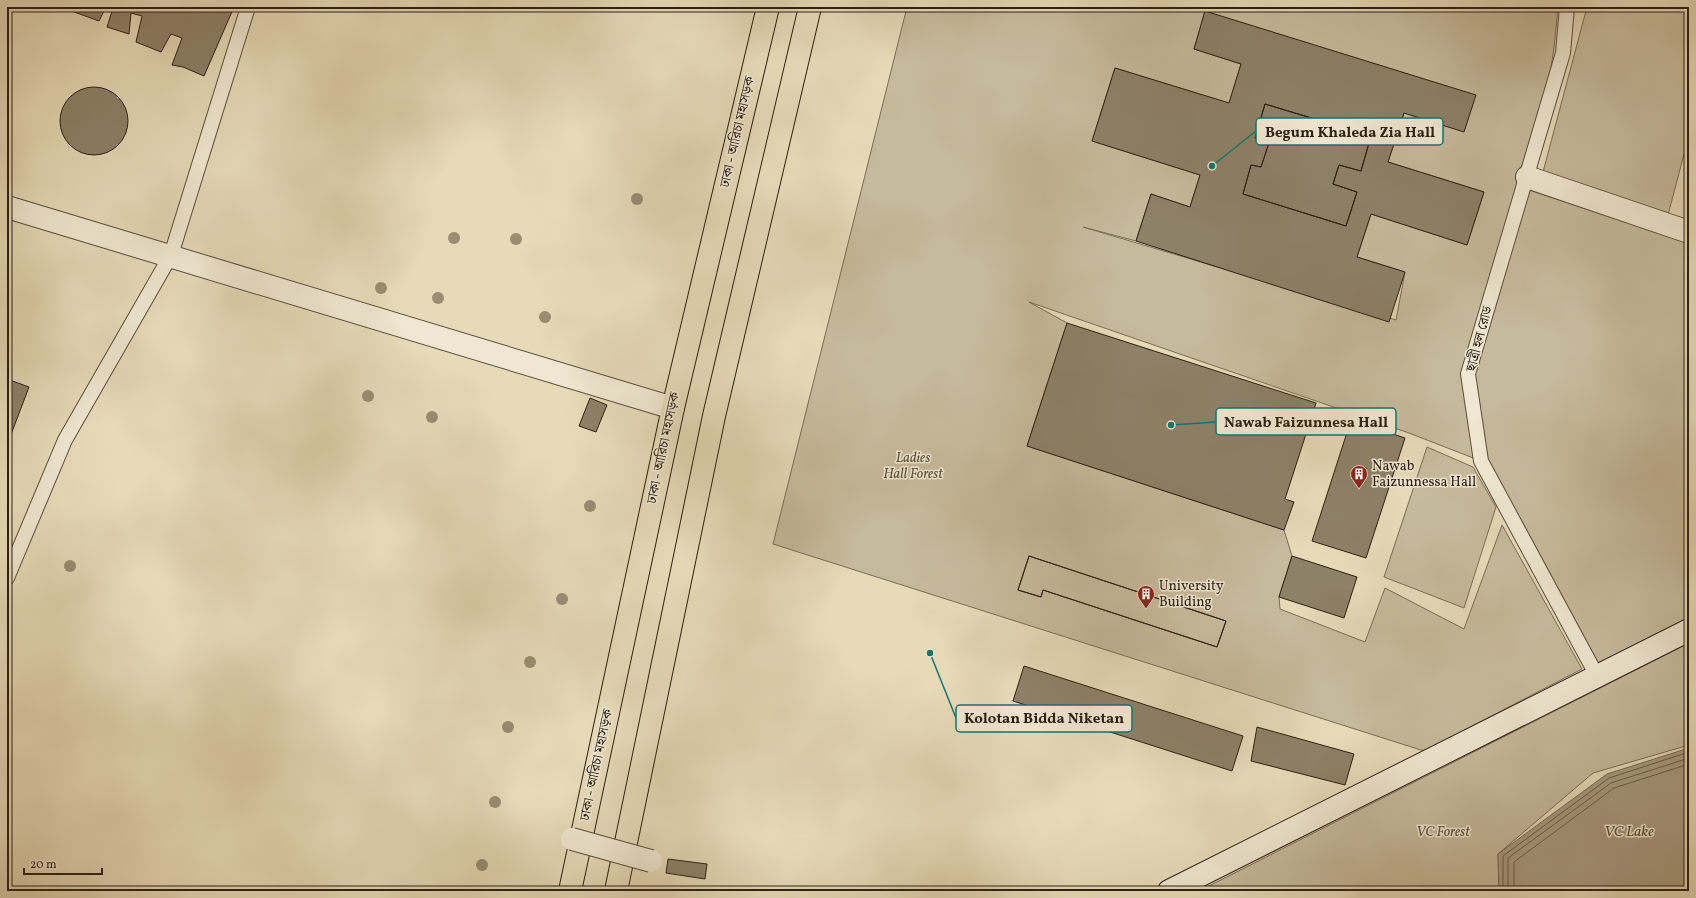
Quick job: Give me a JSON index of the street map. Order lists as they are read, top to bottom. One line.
{"streets":{"highway":["ঢাকা - আরিচা মহাসড়ক"],"lane":["ছাত্রী হল রোড"]},"water":["VC Lake"],"parks":["Ladies Hall Forest","VC Forest"],"places":{"other":["Begum Khaleda Zia Hall","Nawab Faizunnesa Hall","Kolotan Bidda Niketan"],"building":["Nawab Faizunnessa Hall","University Building"]},"scale_bar":"20 m"}
